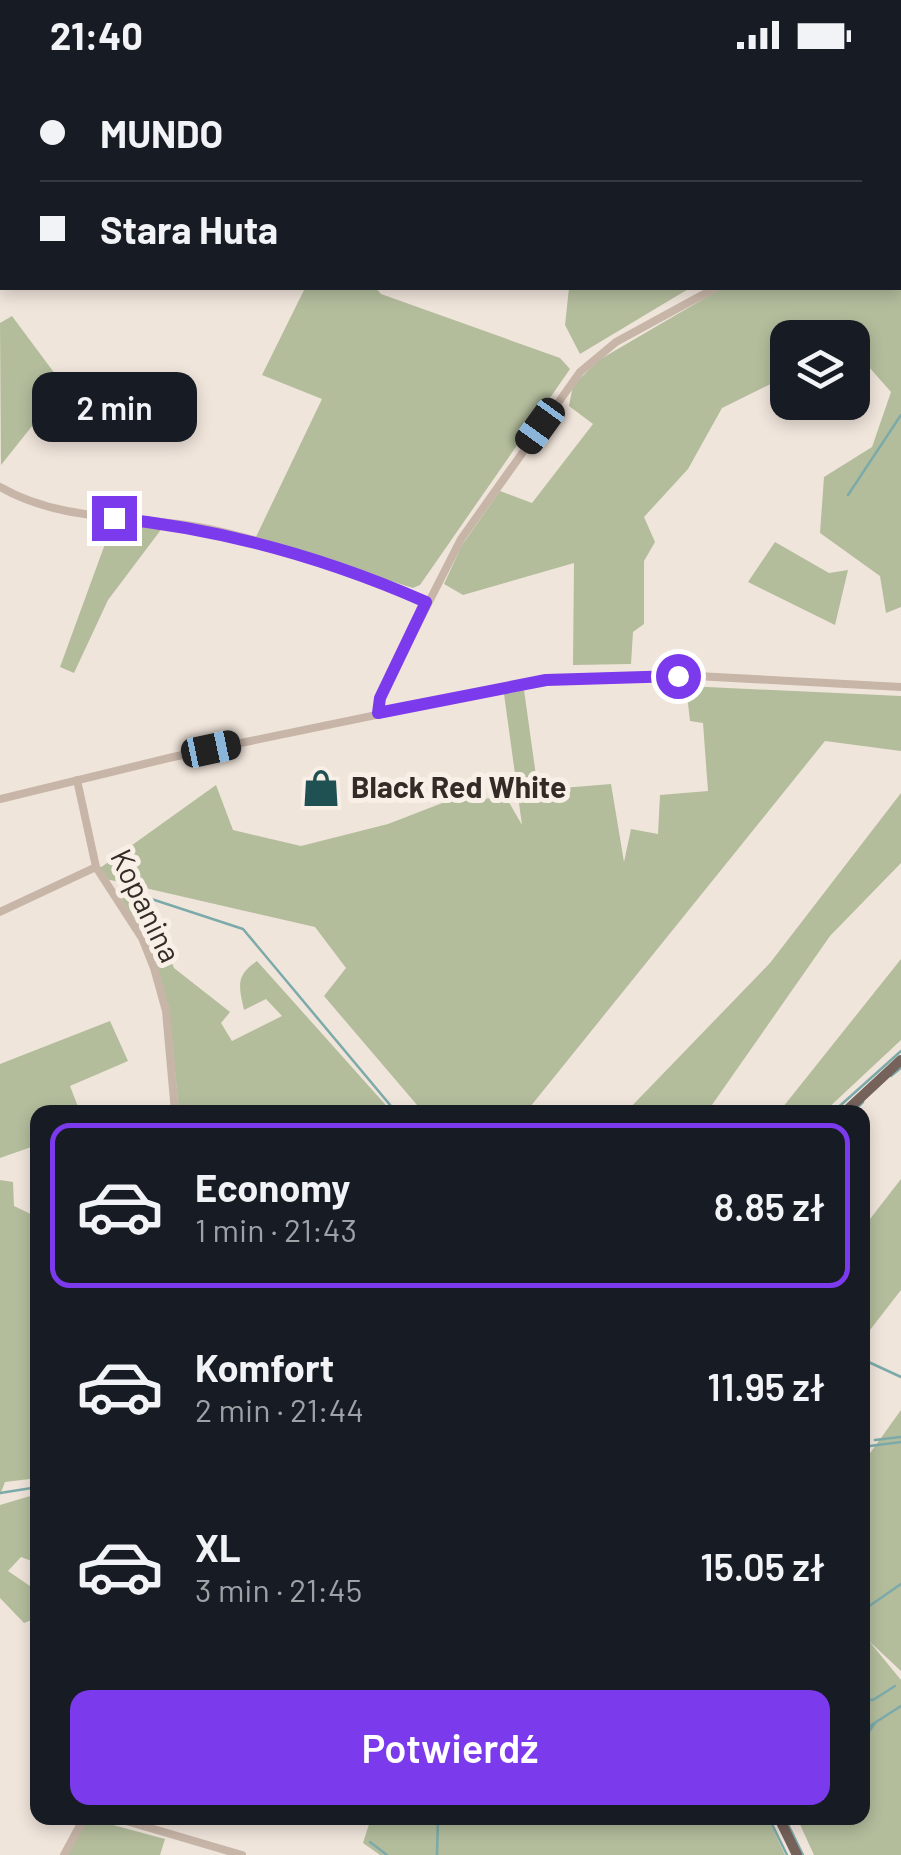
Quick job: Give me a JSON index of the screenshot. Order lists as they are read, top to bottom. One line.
{"streets":{"street":["Kopanina"]},"places":{"shop":["Black Red White"]},"page":{"status":"21:40","banner":["MUNDO","Stara Huta"],"bubble":"2 min","list":[{"name":"Economy","note":"1 min · 21:43","value":"8.85 zł"},{"name":"Komfort","note":"2 min · 21:44","value":"11.95 zł"},{"name":"XL","note":"3 min · 21:45","value":"15.05 zł"}],"buttons":"Potwierdź"}}
